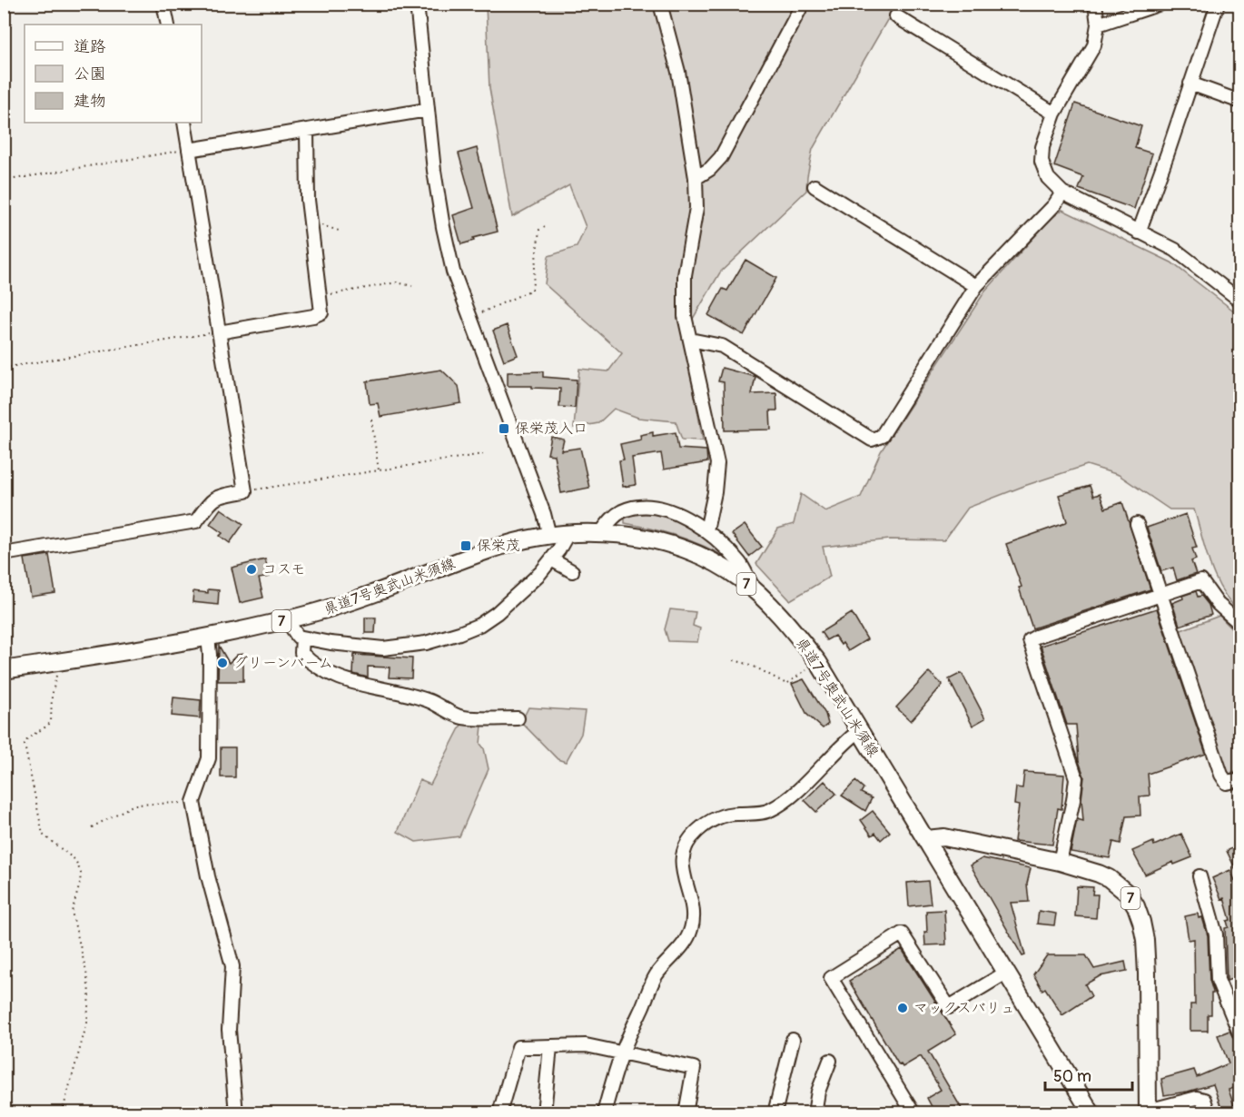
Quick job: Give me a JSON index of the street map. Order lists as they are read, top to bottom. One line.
{"streets":{"main road":["7","県道7号奥武山米須線"]},"crossings":[["7","県道7号奥武山米須線"]],"places":{"transit":["保栄茂入口","保栄茂"],"other":["コスモ","グリーンバーム","マックスバリュ"]},"legend":["道路","公園","建物"],"scale_bar":"50 m"}
